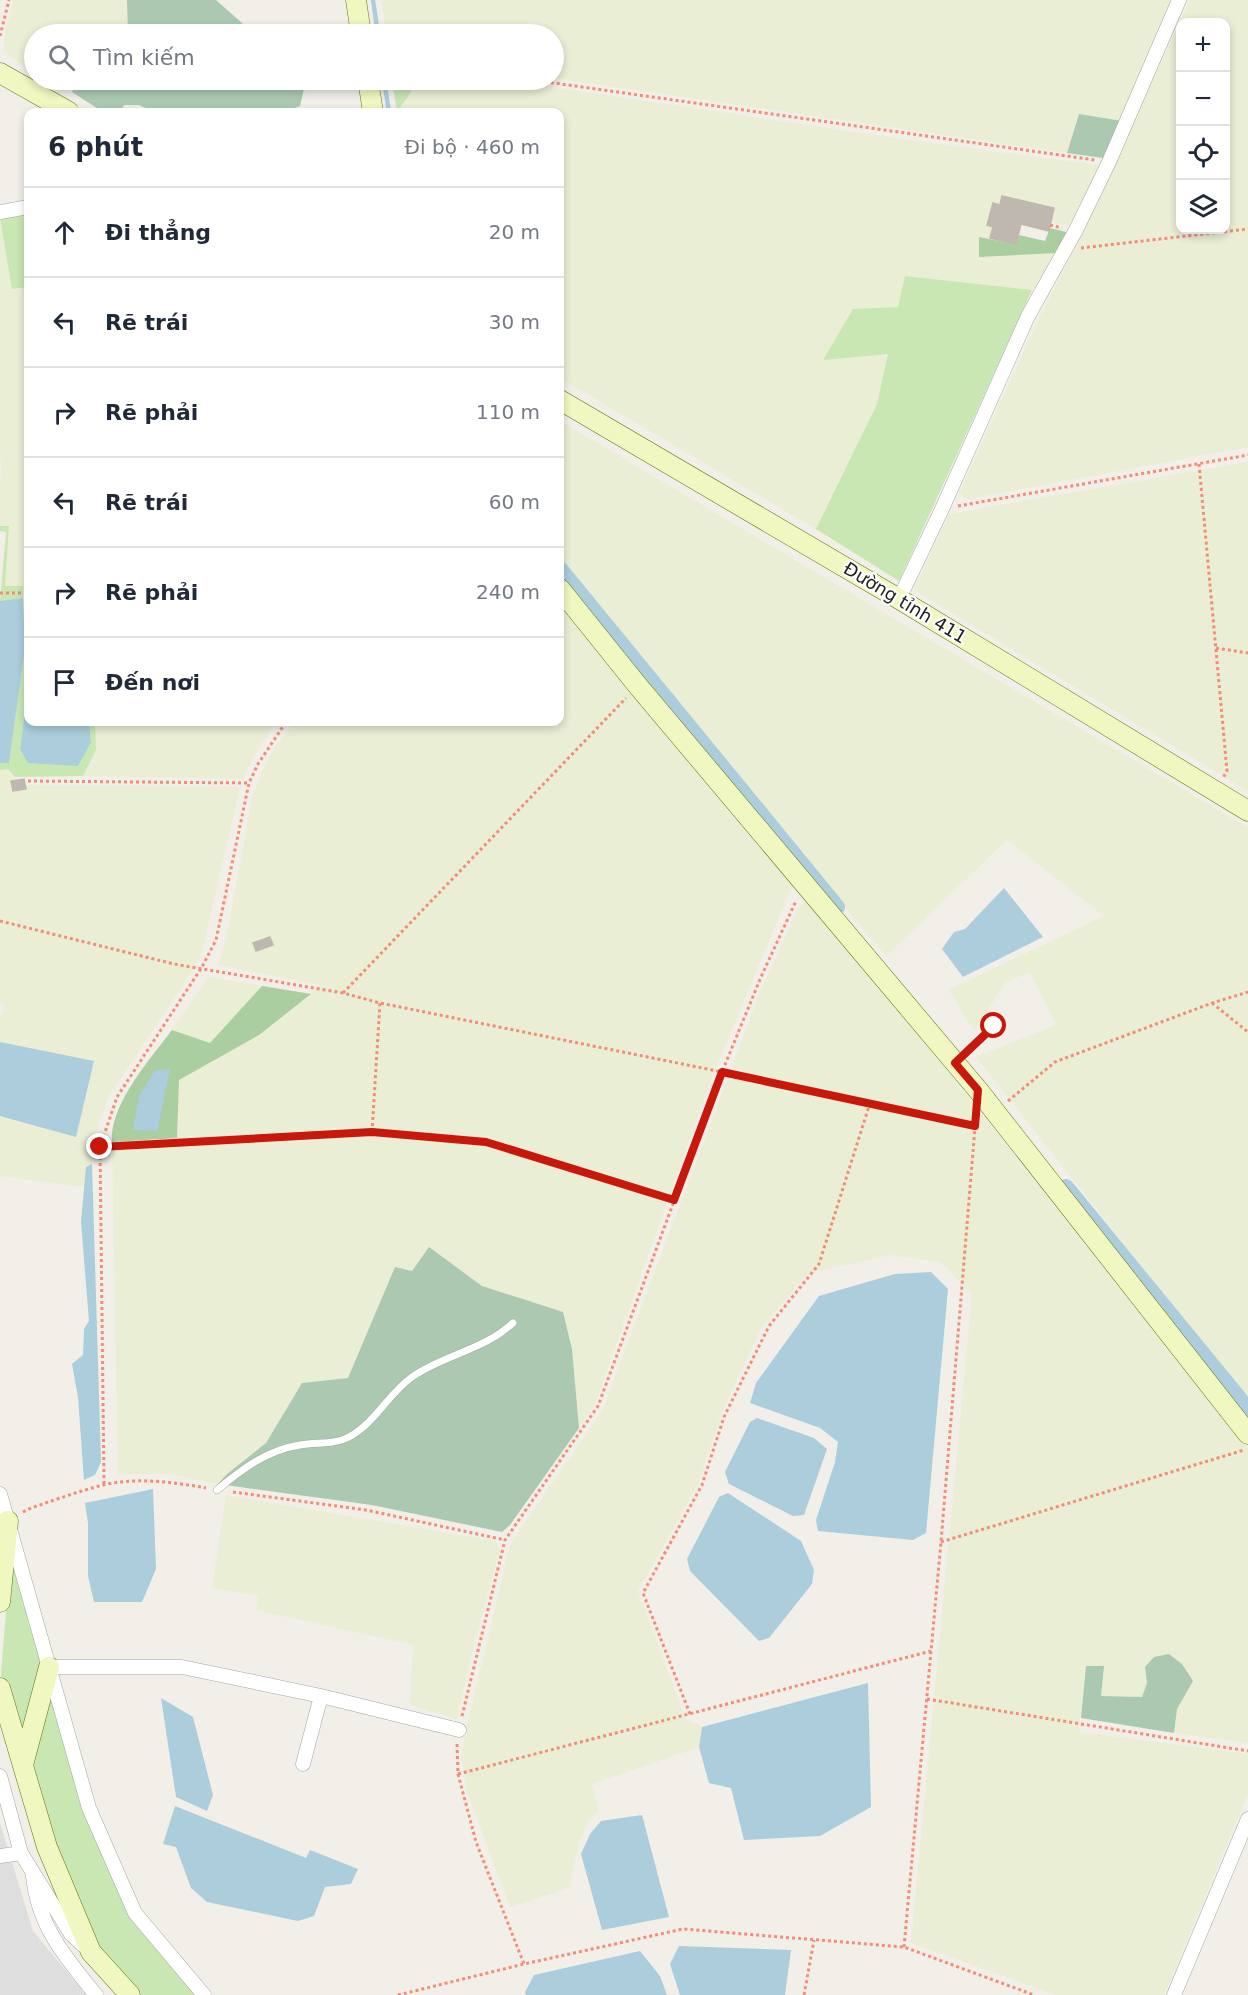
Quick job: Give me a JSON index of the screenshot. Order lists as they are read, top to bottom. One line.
{"streets":{"main road":["Đường tỉnh 411"]},"page":{"map_buttons":["+","−"],"search":"Tìm kiếm","heading":["6 phút","Đi bộ · 460 m"],"list":[["Đi thẳng","20 m"],["Rẽ trái","30 m"],["Rẽ phải","110 m"],["Rẽ trái","60 m"],["Rẽ phải","240 m"],"Đến nơi"]}}
